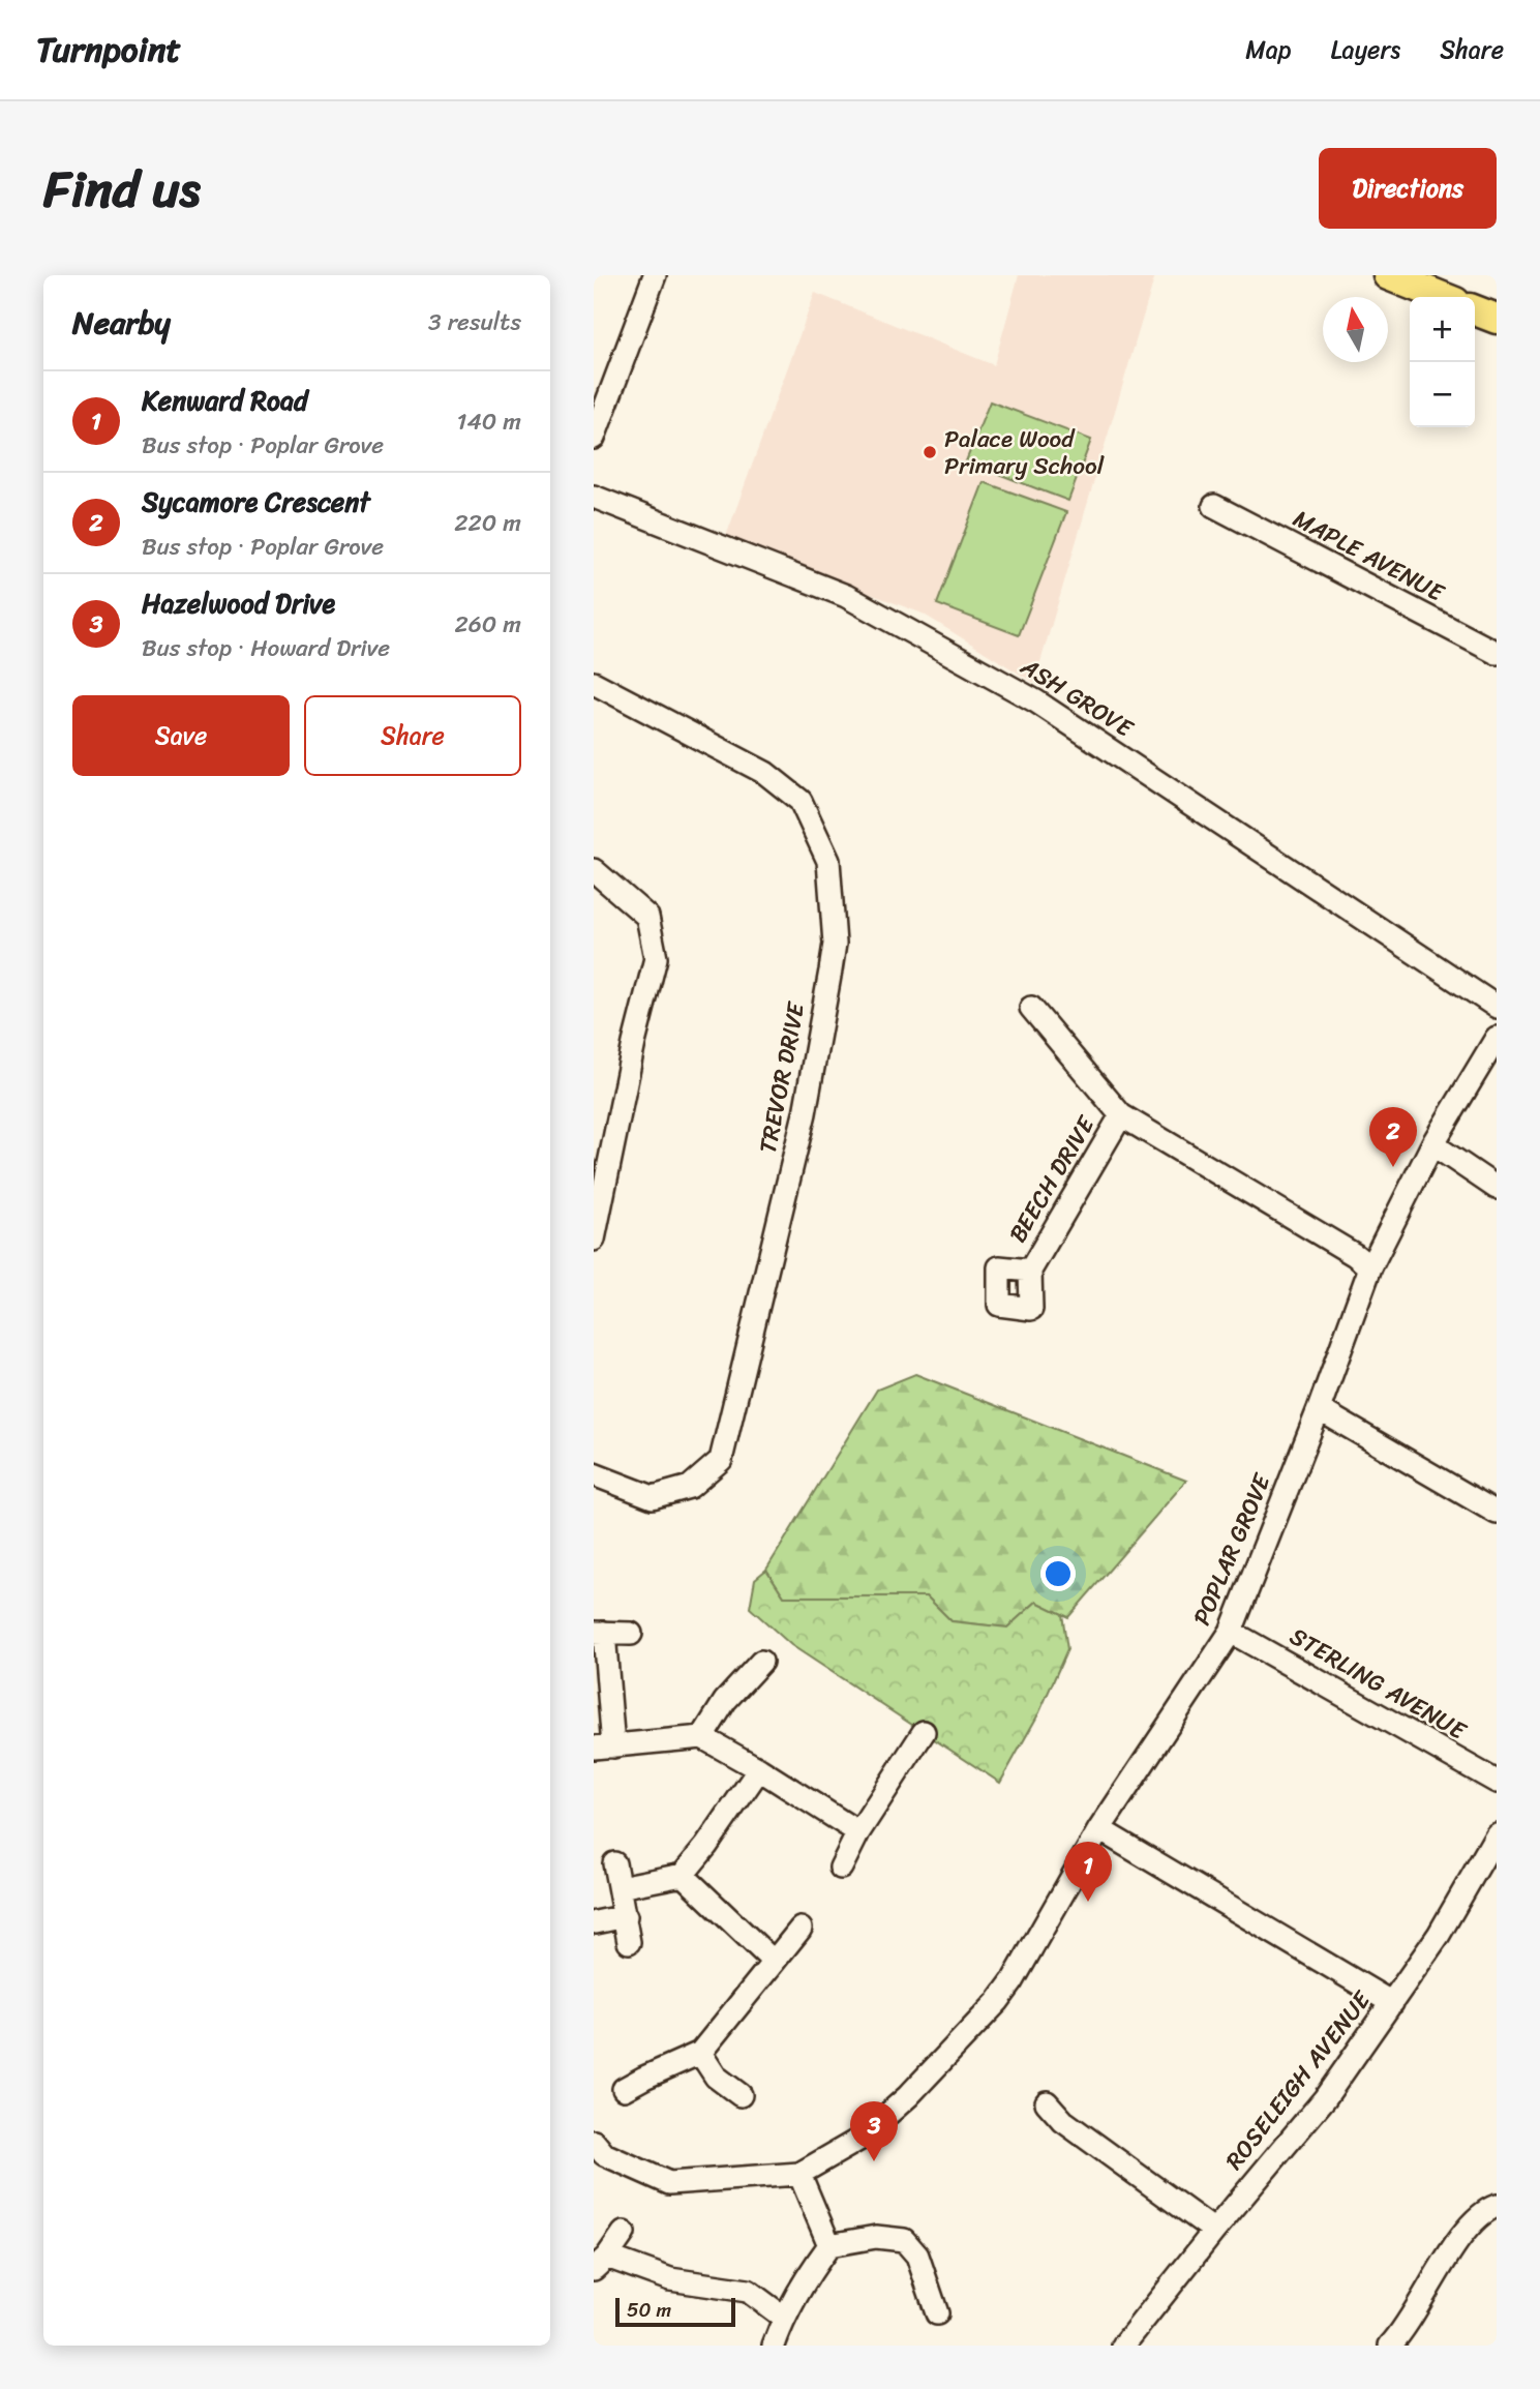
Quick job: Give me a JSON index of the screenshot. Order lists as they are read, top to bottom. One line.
{"streets":{"street":["MAPLE AVENUE","ASH GROVE","TREVOR DRIVE","BEECH DRIVE","POPLAR GROVE","STERLING AVENUE","ROSELEIGH AVENUE"]},"crossings":[["POPLAR GROVE","STERLING AVENUE"]],"places":["Palace Wood Primary School"],"scale_bar":"50 m","north":"top","page":{"header":"Turnpoint","nav":["Map","Layers","Share"],"title":"Find us","buttons":["Directions",["Save","Share"]],"heading":["Nearby","3 results"],"map_buttons":["+","−"],"list":[{"mark":"1","name":"Kenward Road","note":"Bus stop · Poplar Grove","value":"140 m"},{"mark":"2","name":"Sycamore Crescent","note":"Bus stop · Poplar Grove","value":"220 m"},{"mark":"3","name":"Hazelwood Drive","note":"Bus stop · Howard Drive","value":"260 m"}],"pins":["2","1","3"],"scale":"50 m"}}
